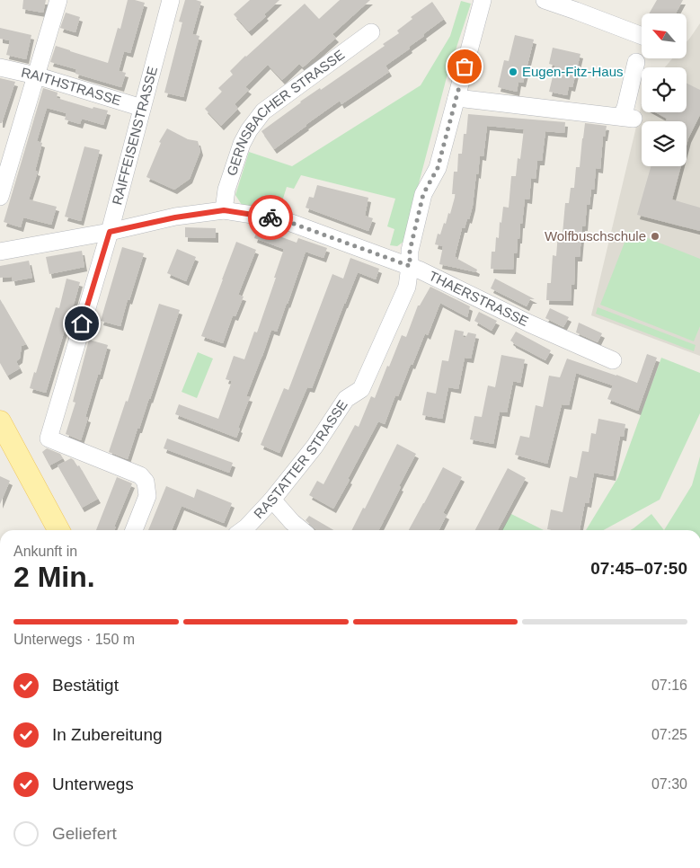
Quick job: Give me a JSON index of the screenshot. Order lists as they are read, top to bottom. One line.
{"streets":{"street":["RAITHSTRASSE","GERNSBACHER STRASSE","RAIFFEISENSTRASSE","THAERSTRASSE","RASTATTER STRASSE"]},"crossings":[["RAITHSTRASSE","RAIFFEISENSTRASSE"],["GERNSBACHER STRASSE","THAERSTRASSE"],["RAIFFEISENSTRASSE","THAERSTRASSE"],["THAERSTRASSE","RASTATTER STRASSE"]],"places":["Eugen-Fitz-Haus","Wolfbuschschule"],"north":"top left","page":{"heading":["2 Min.","Ankunft in","07:45–07:50"],"bar":"Unterwegs · 150 m","list":[["Bestätigt","07:16"],["In Zubereitung","07:25"],["Unterwegs","07:30"],"Geliefert"]}}
